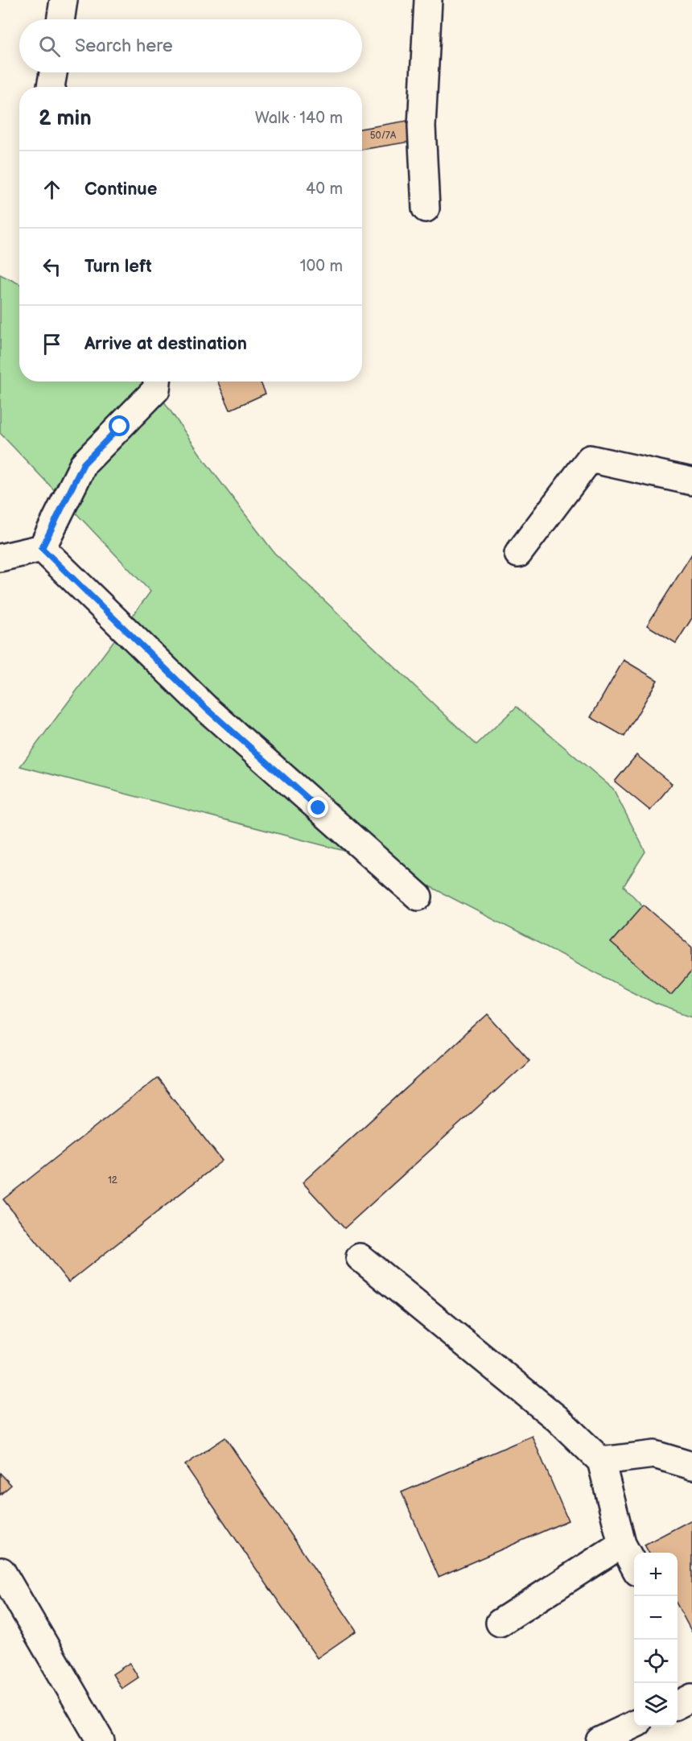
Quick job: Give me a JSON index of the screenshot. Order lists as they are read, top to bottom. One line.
{"house_numbers":["50/7А","12"],"page":{"search":"Search here","heading":["2 min","Walk · 140 m"],"list":[["Continue","40 m"],["Turn left","100 m"],"Arrive at destination"],"map_buttons":["+","−"]}}
